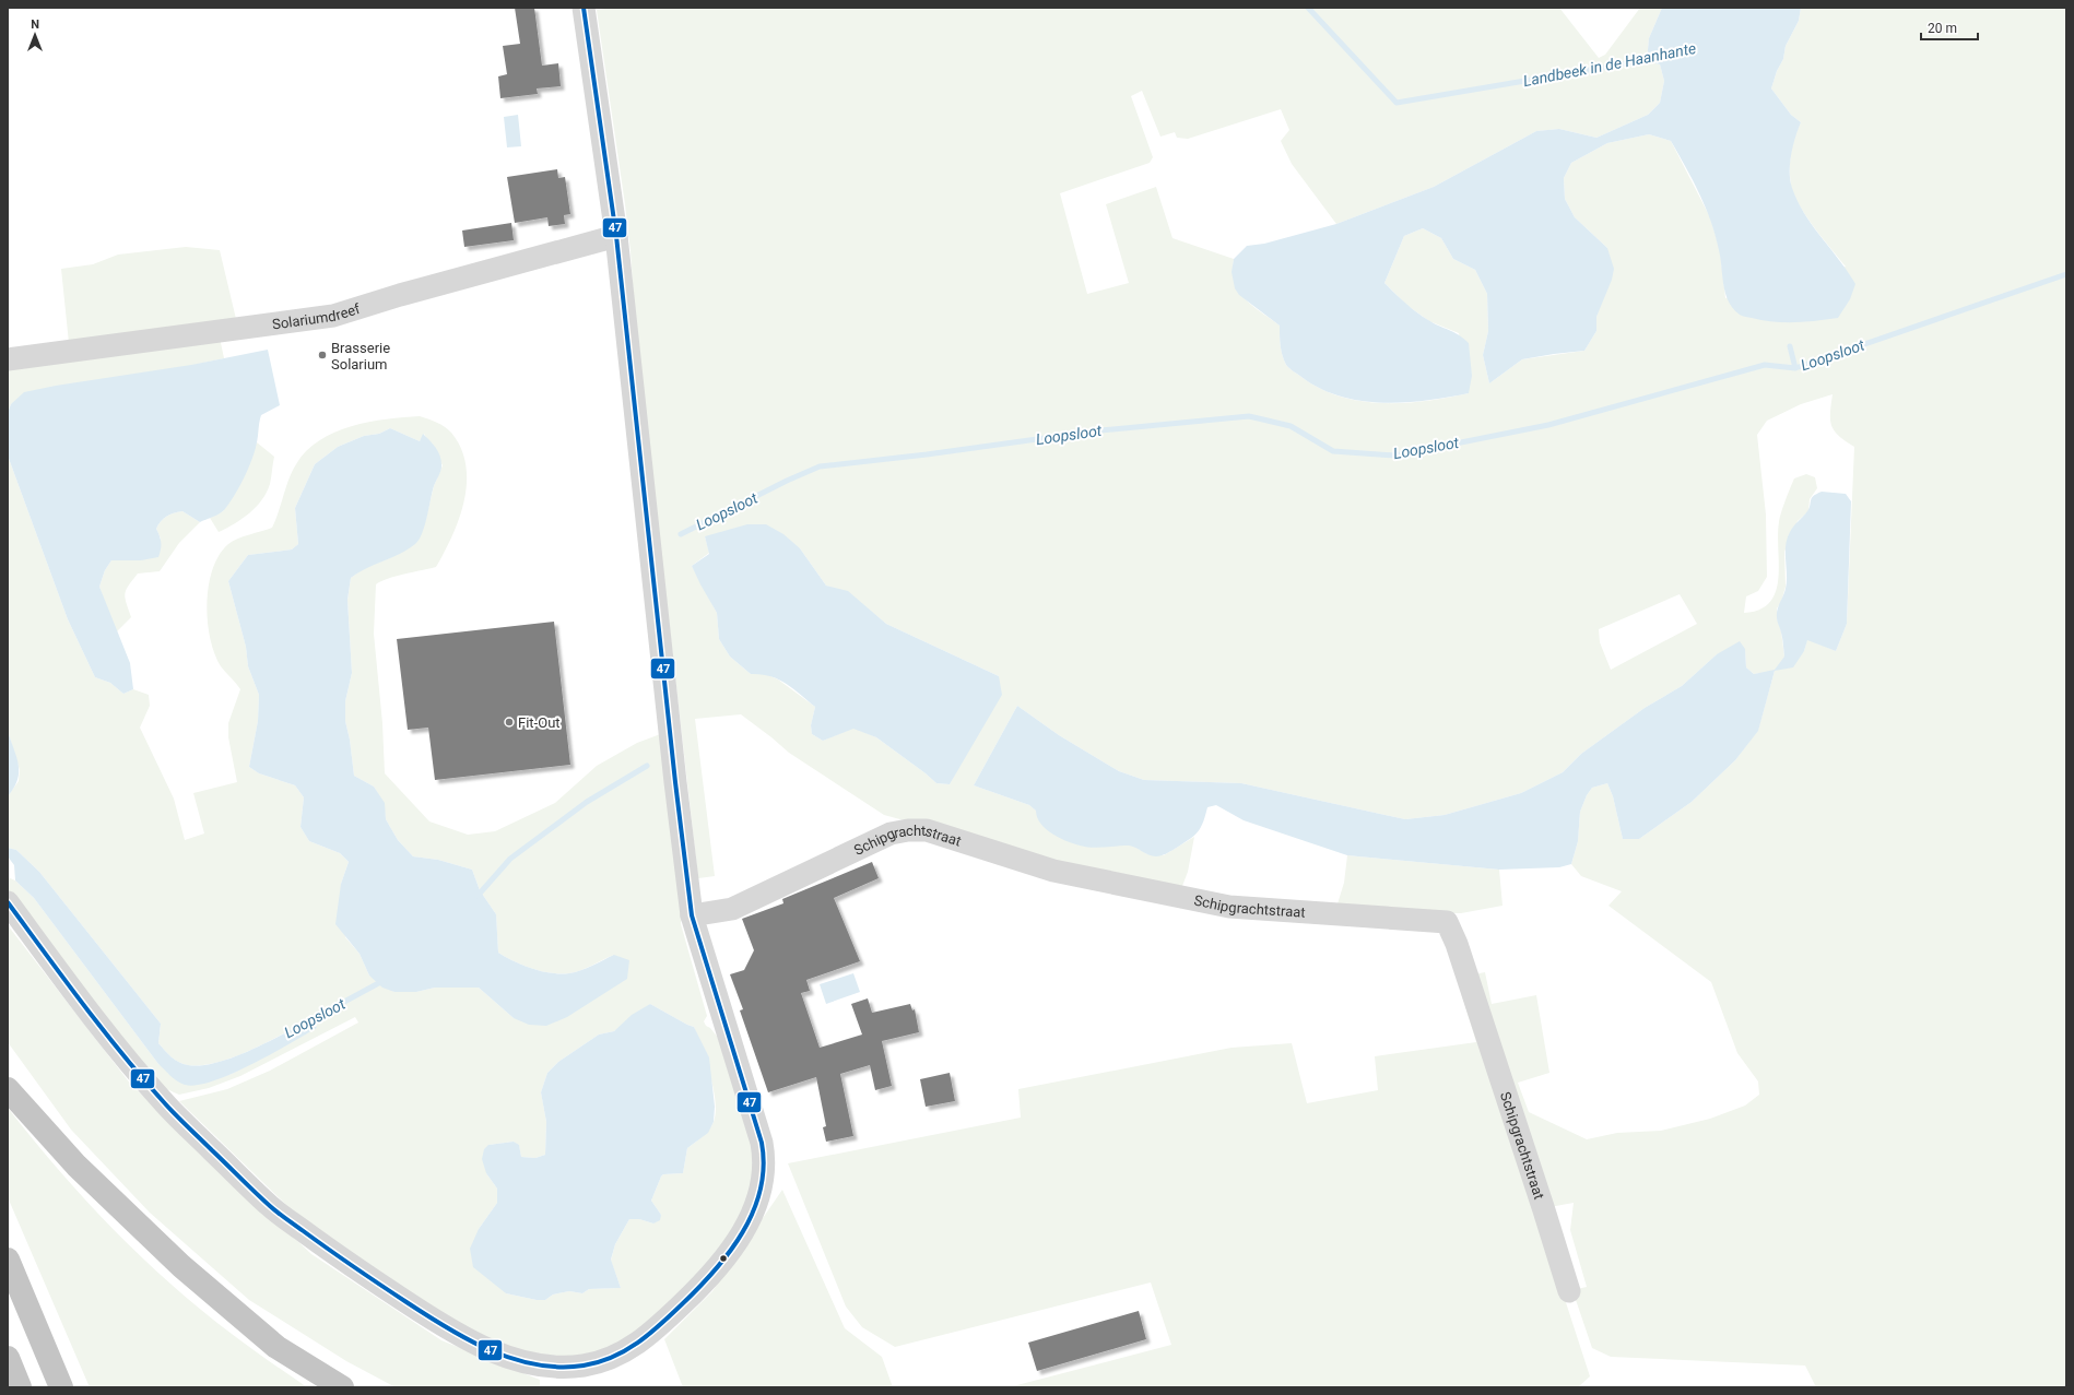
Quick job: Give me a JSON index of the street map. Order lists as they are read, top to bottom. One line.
{"streets":{"street":["Solariumdreef","Schipgrachtstraat"]},"water":["Landbeek in de Haanhante","Loopsloot"],"places":["Brasserie Solarium","Fit-Out"],"lines":["transit line 47"],"scale_bar":"20 m","north":"top"}
